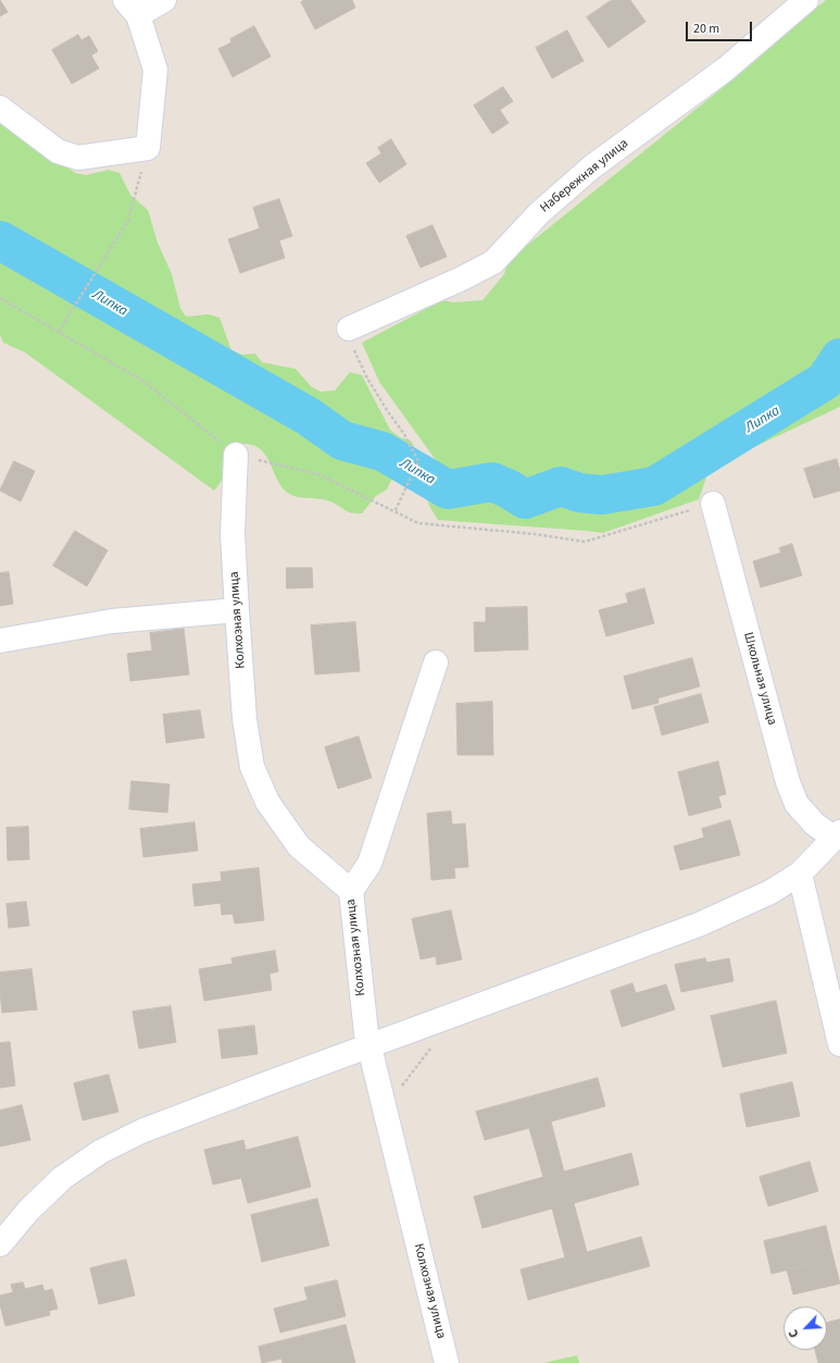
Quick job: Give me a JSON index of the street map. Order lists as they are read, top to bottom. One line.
{"streets":{"street":["Набережная улица","Колхозная улица","Школьная улица"]},"water":["Липка"],"scale_bar":"20 m","north":"bottom left"}
